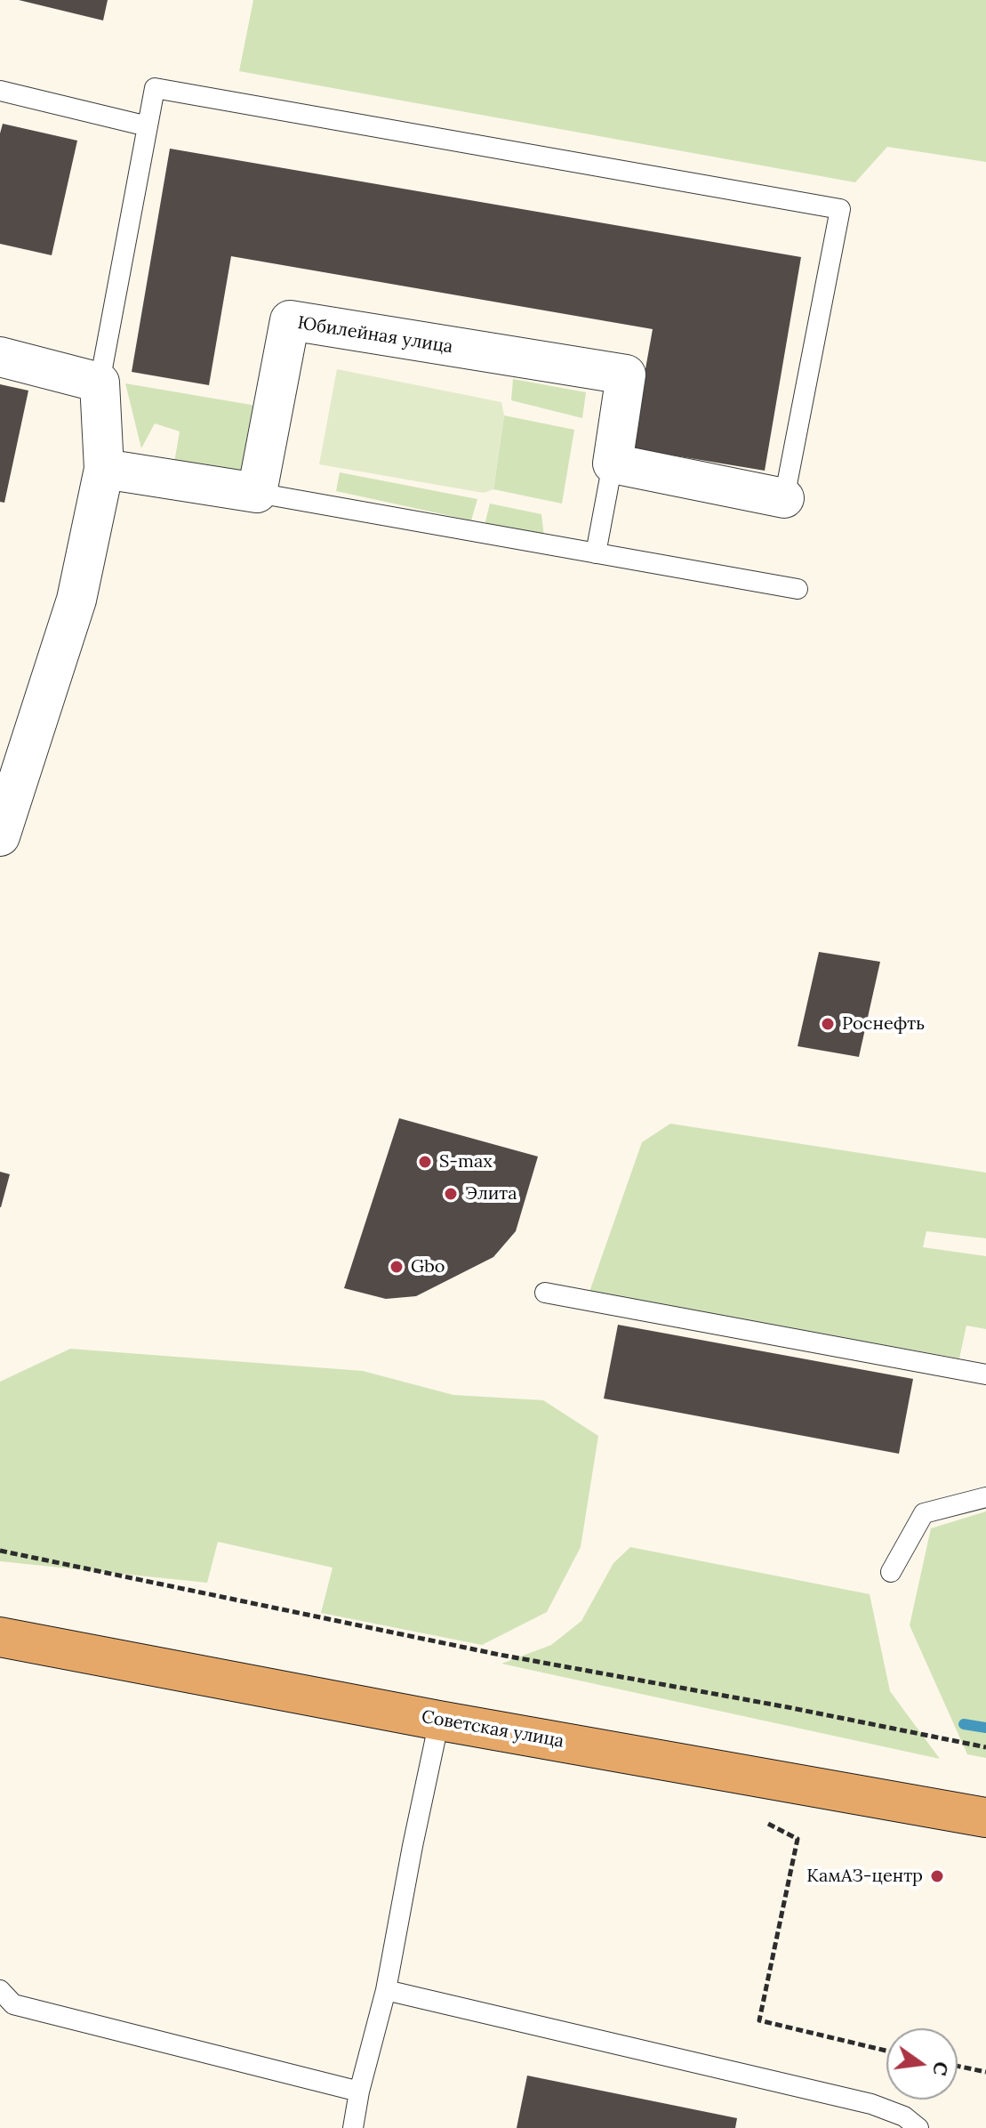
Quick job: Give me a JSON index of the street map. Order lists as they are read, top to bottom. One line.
{"streets":{"highway":["Советская улица"],"street":["Юбилейная улица"]},"places":["Роснефть","S-max","Элита","Gbo","КамАЗ-центр"],"north":"right"}
